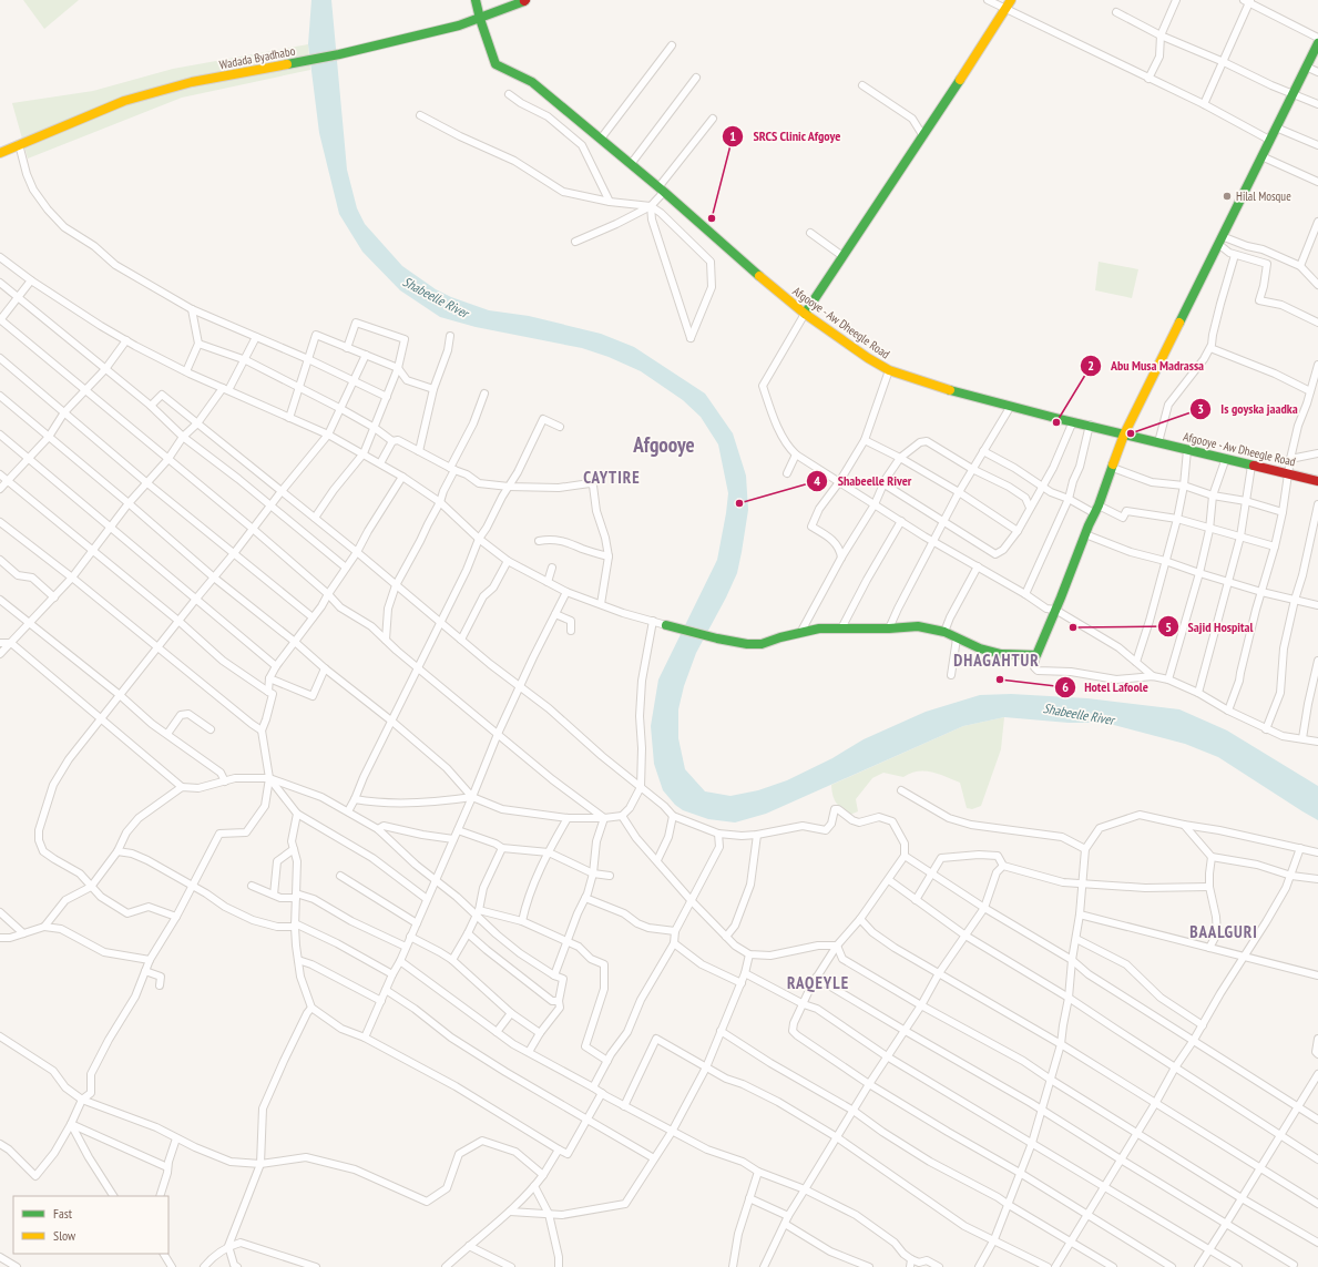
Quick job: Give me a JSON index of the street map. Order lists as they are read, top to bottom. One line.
{"streets":{"main road":["Wadada Byadhabo","Afgooye - Aw Dheegle Road"]},"crossings":[["Wadada Byadhabo","Afgooye - Aw Dheegle Road"]],"districts":["Afgooye","CAYTIRE","DHAGAHTUR","BAALGURI","RAQEYLE"],"water":["Shabeelle River"],"places":["Hilal Mosque","SRCS Clinic Afgoye","Abu Musa Madrassa","Is goyska jaadka","Shabeelle River","Sajid Hospital","Hotel Lafoole"],"legend":["Fast","Slow"]}
